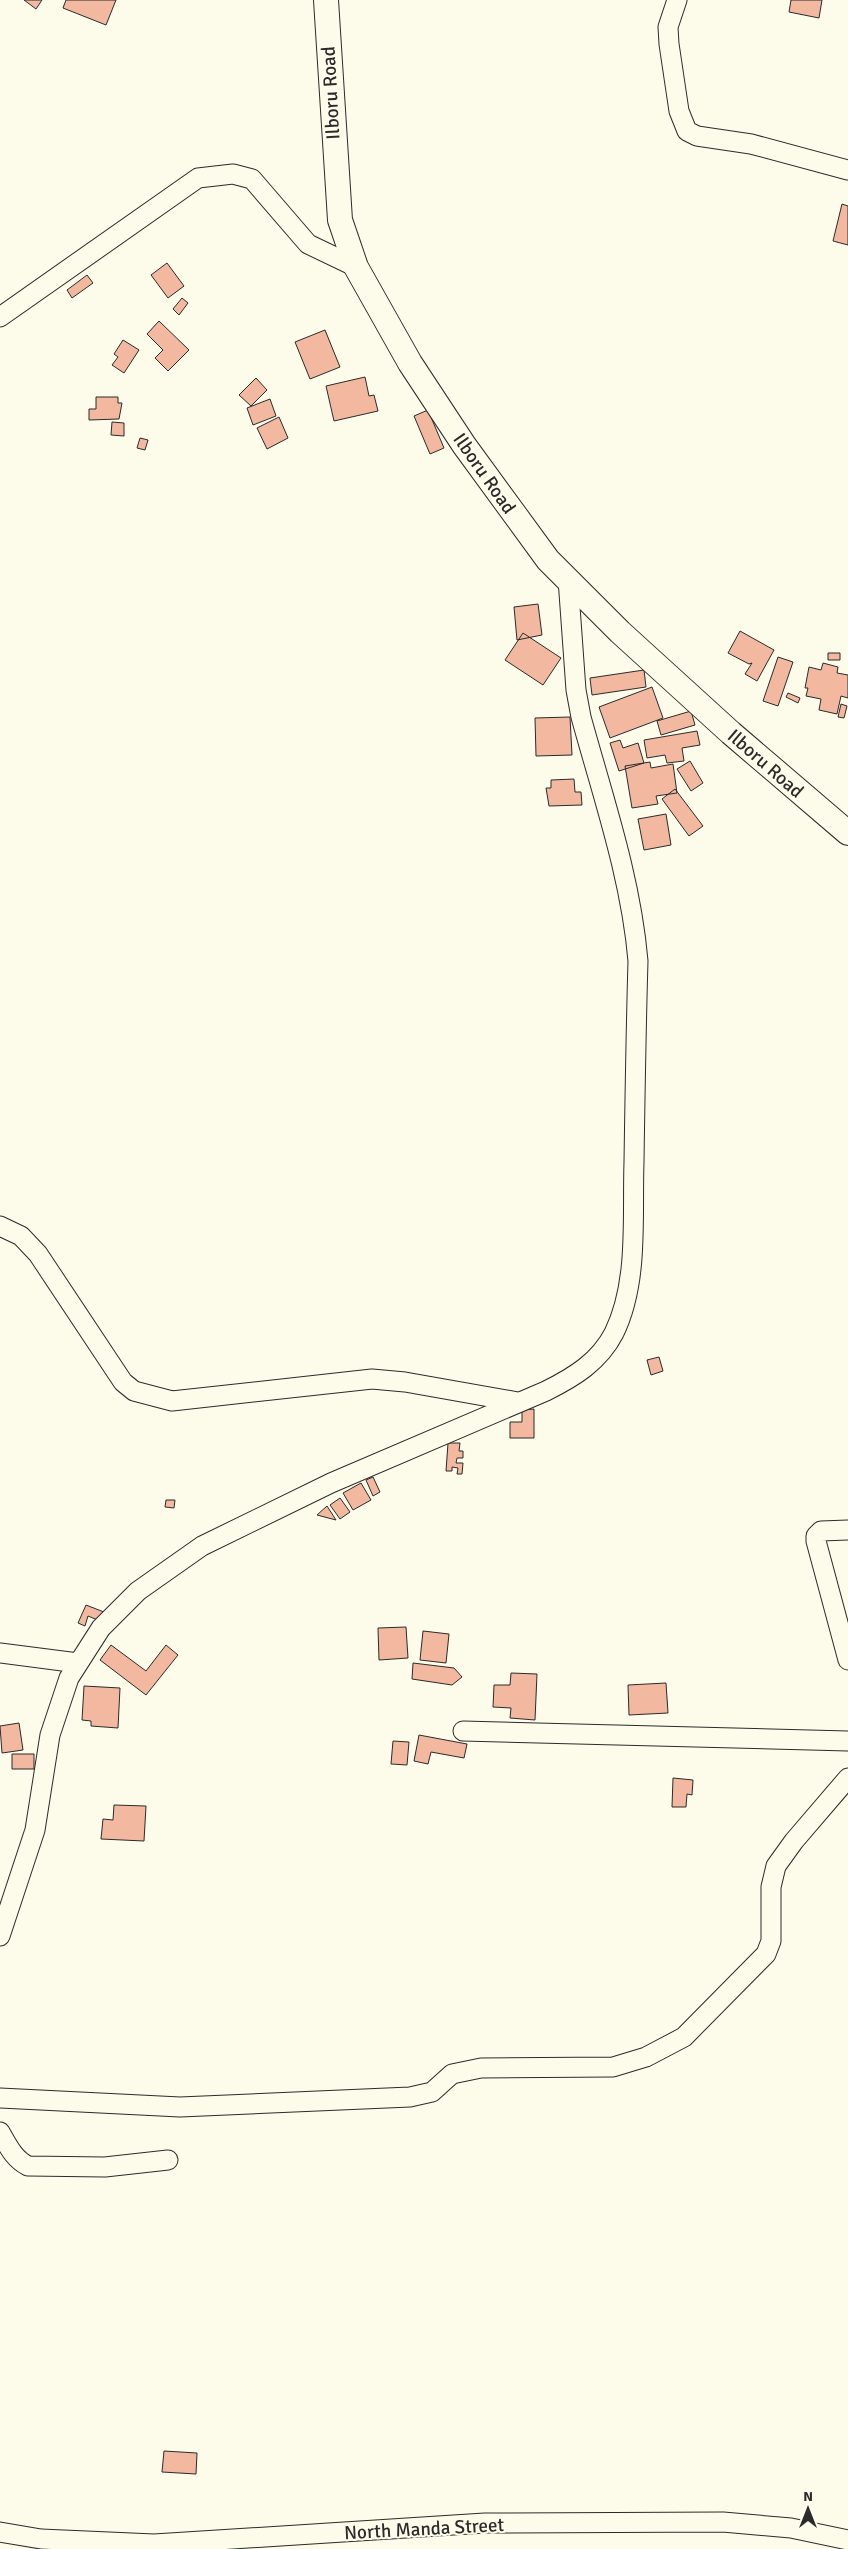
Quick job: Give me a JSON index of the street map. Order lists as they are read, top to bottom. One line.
{"streets":{"street":["Ilboru Road","North Manda Street"]},"north":"top"}
